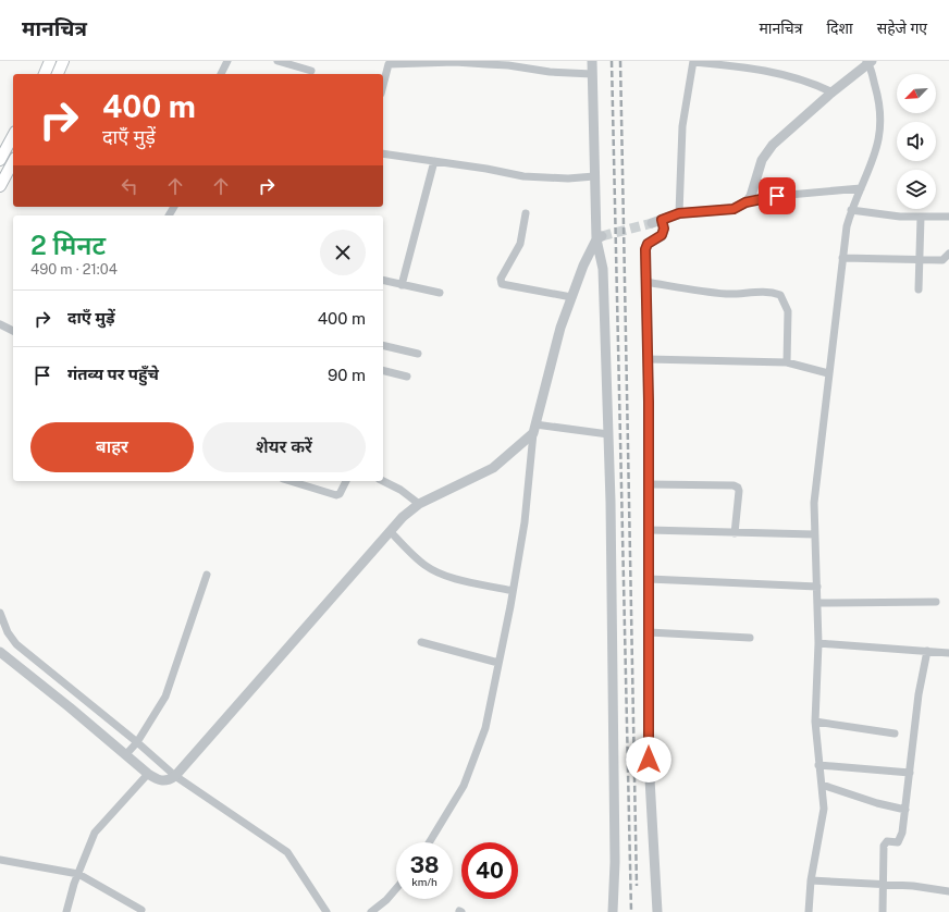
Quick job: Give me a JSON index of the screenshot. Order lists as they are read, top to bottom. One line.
{"north":"bottom left","page":{"header":"मानचित्र","nav":["मानचित्र","दिशा","सहेजे गए"],"turn":["400 m","दाएँ मुड़ें"],"heading":["2 मिनट","490 m · 21:04"],"list":[{"name":"दाएँ मुड़ें","value":"400 m"},{"name":"गंतव्य पर पहुँचे","value":"90 m"}],"buttons":["बाहर","शेयर करें"],"speed":"38 km/h","limit":"40"}}
